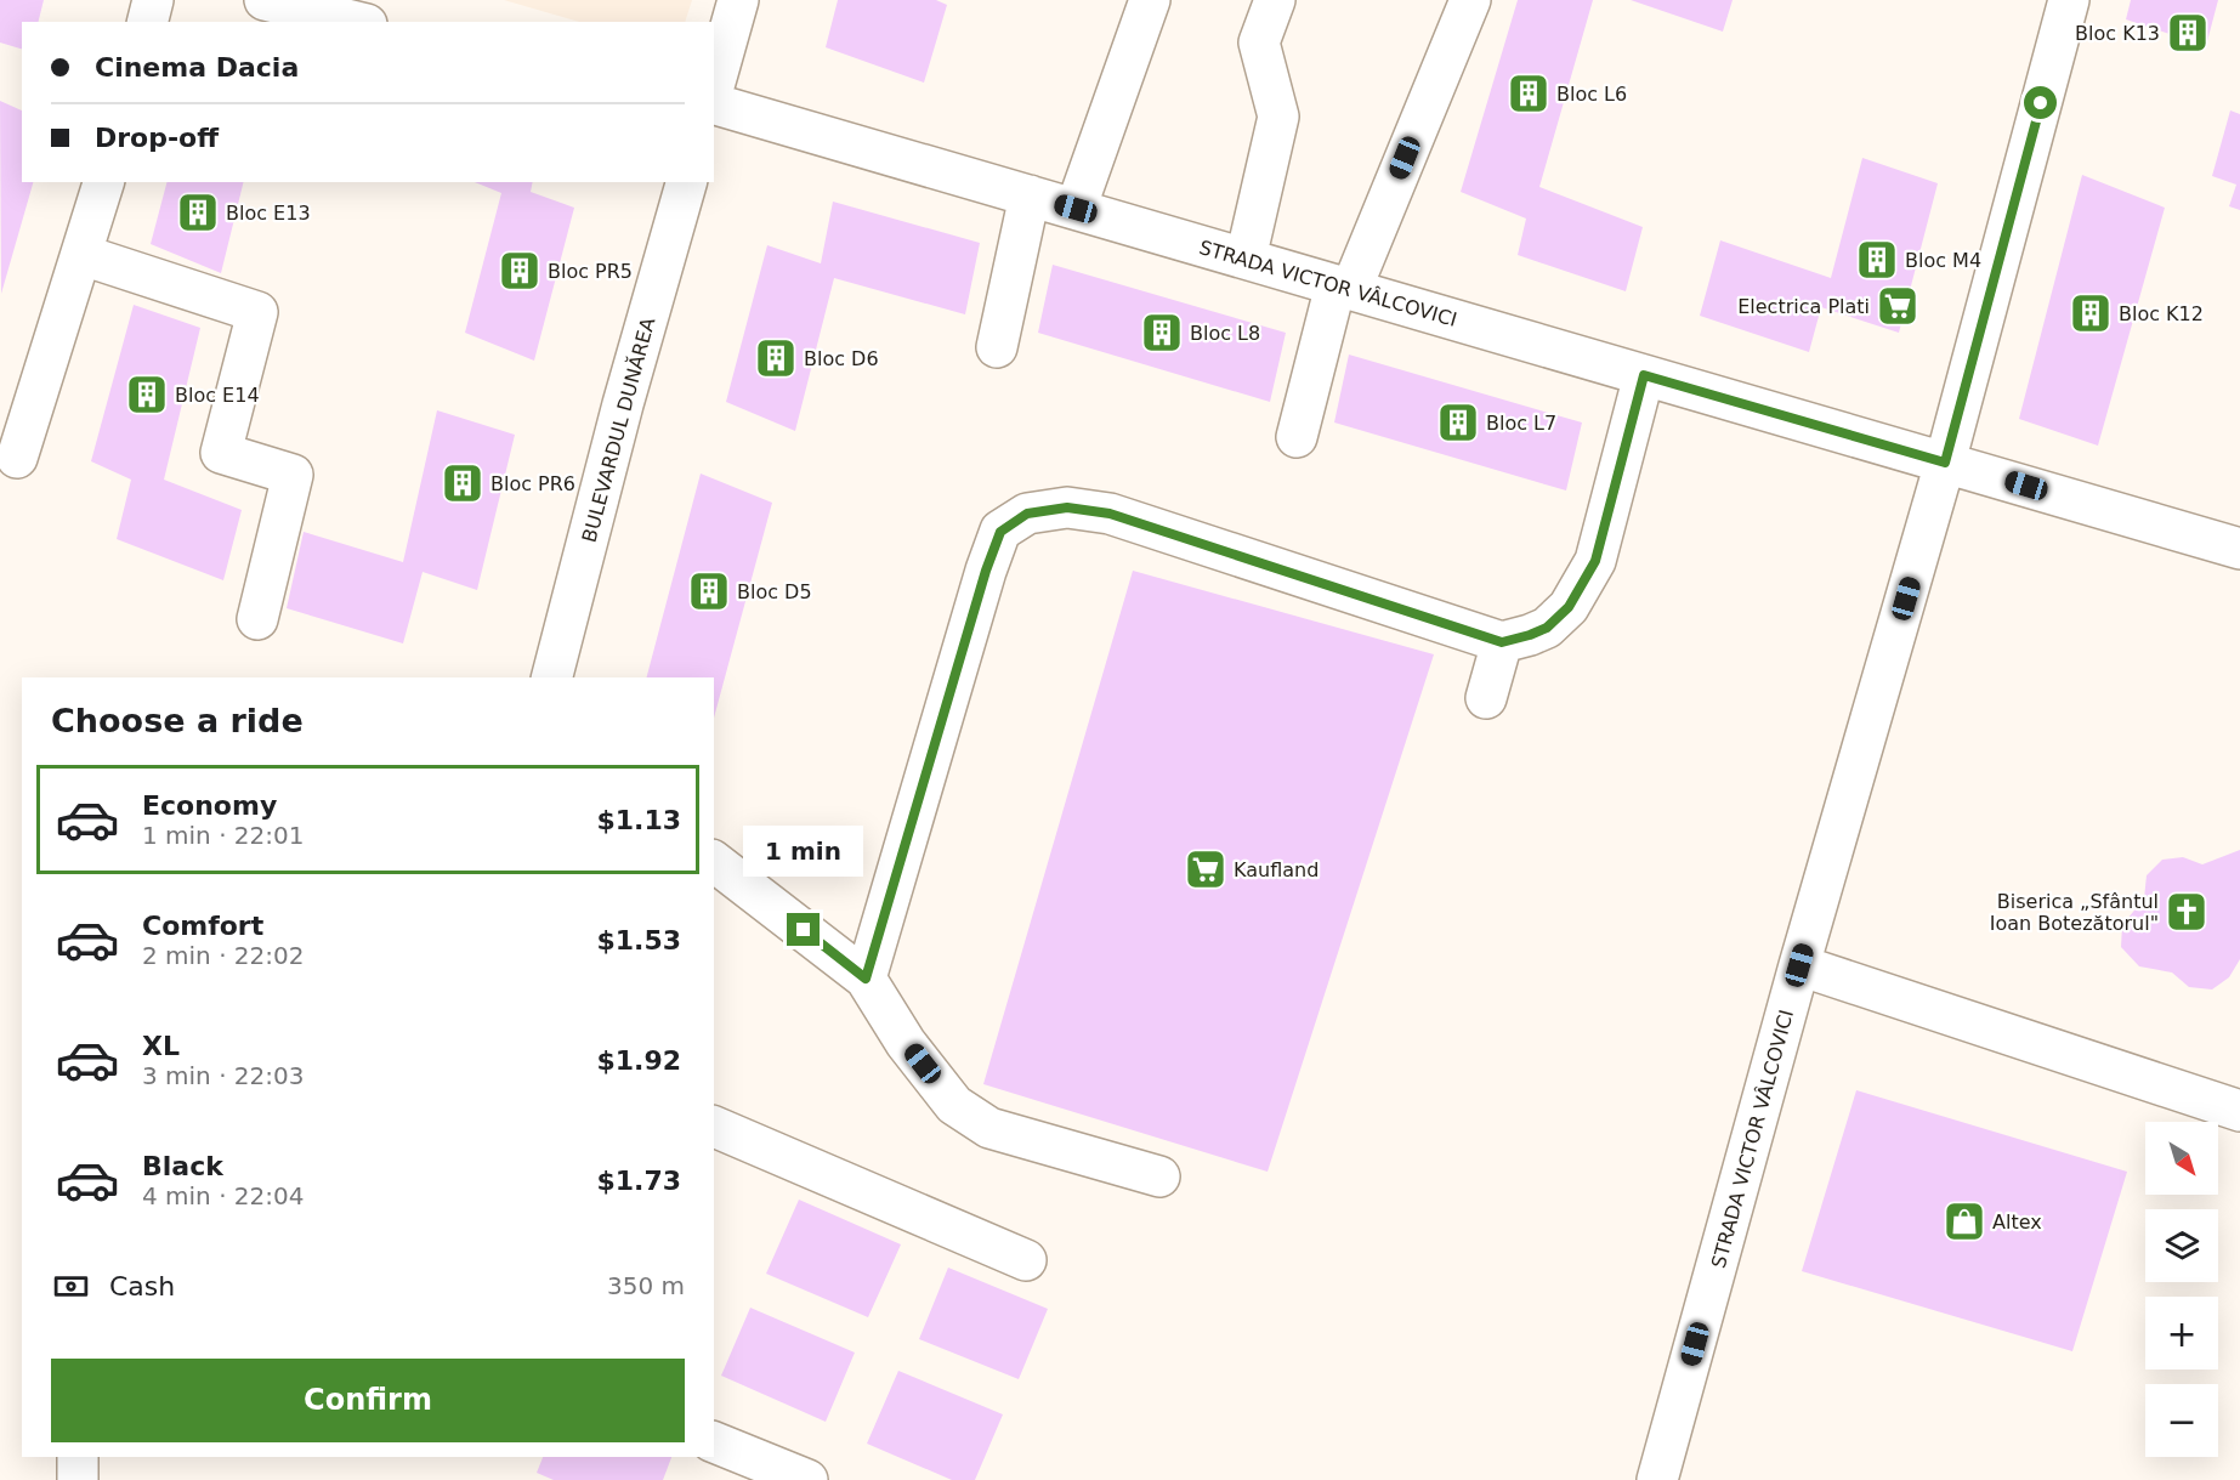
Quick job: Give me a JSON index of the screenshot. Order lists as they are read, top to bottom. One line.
{"streets":{"street":["STRADA VICTOR VÂLCOVICI","BULEVARDUL DUNĂREA"]},"places":{"building":["Bloc K13","Bloc L6","Bloc E13","Bloc M4","Bloc PR5","Bloc K12","Bloc L8","Bloc D6","Bloc E14","Bloc L7","Bloc PR6","Bloc D5"],"supermarket":["Electrica Plati","Kaufland"],"church":["Biserica „Sfântul Ioan Botezătorul\""],"shop":["Altex"]},"north":"bottom right","page":{"banner":["Cinema Dacia","Drop-off"],"heading":"Choose a ride","list":[{"name":"Economy","note":"1 min · 22:01","value":"$1.13"},{"name":"Comfort","note":"2 min · 22:02","value":"$1.53"},{"name":"XL","note":"3 min · 22:03","value":"$1.92"},{"name":"Black","note":"4 min · 22:04","value":"$1.73"}],"bubble":"1 min","map_buttons":["+","−"],"pay":["Cash","350 m"],"buttons":"Confirm"}}
